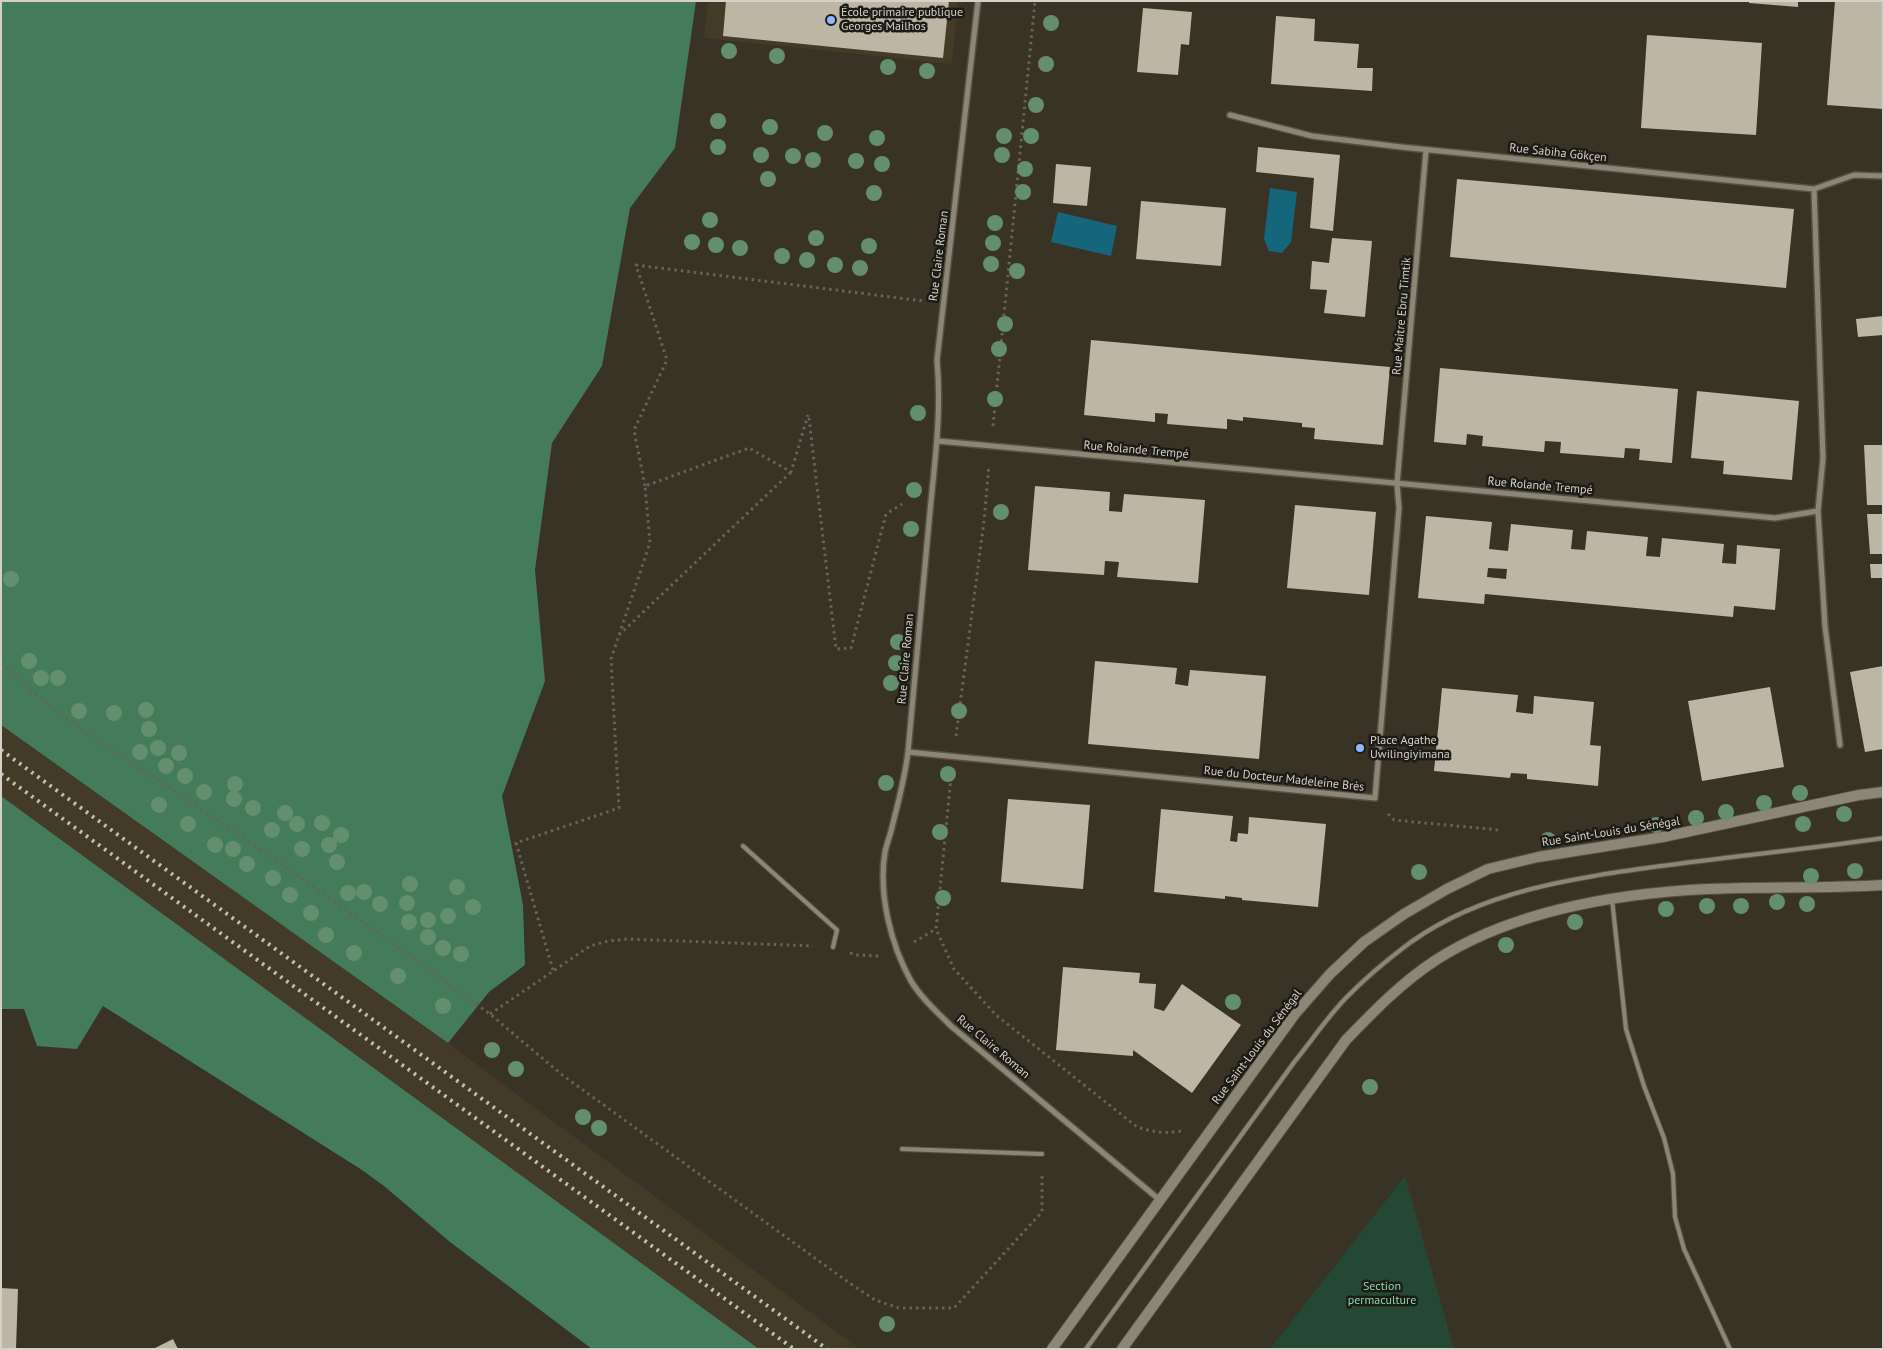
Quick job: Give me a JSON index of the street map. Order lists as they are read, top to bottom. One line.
{"streets":{"street":["Rue Sabiha Gökçen","Rue Claire Roman","Rue Maitre Ebru Timtik","Rue Rolande Trempé","Rue du Docteur Madeleine Brès","Rue Saint-Louis du Sénégal"]},"crossings":[["Rue Sabiha Gökçen","Rue Maitre Ebru Timtik"],["Rue Claire Roman","Rue Rolande Trempé"],["Rue Claire Roman","Rue du Docteur Madeleine Brès"],["Rue Claire Roman","Rue Saint-Louis du Sénégal"],["Rue Maitre Ebru Timtik","Rue Rolande Trempé"],["Rue Maitre Ebru Timtik","Rue du Docteur Madeleine Brès"],["Rue Rolande Trempé","Rue du Docteur Madeleine Brès"]],"parks":["Section permaculture"],"places":["École primaire publique Georges Mailhos","Place Agathe Uwilingiyimana"]}
